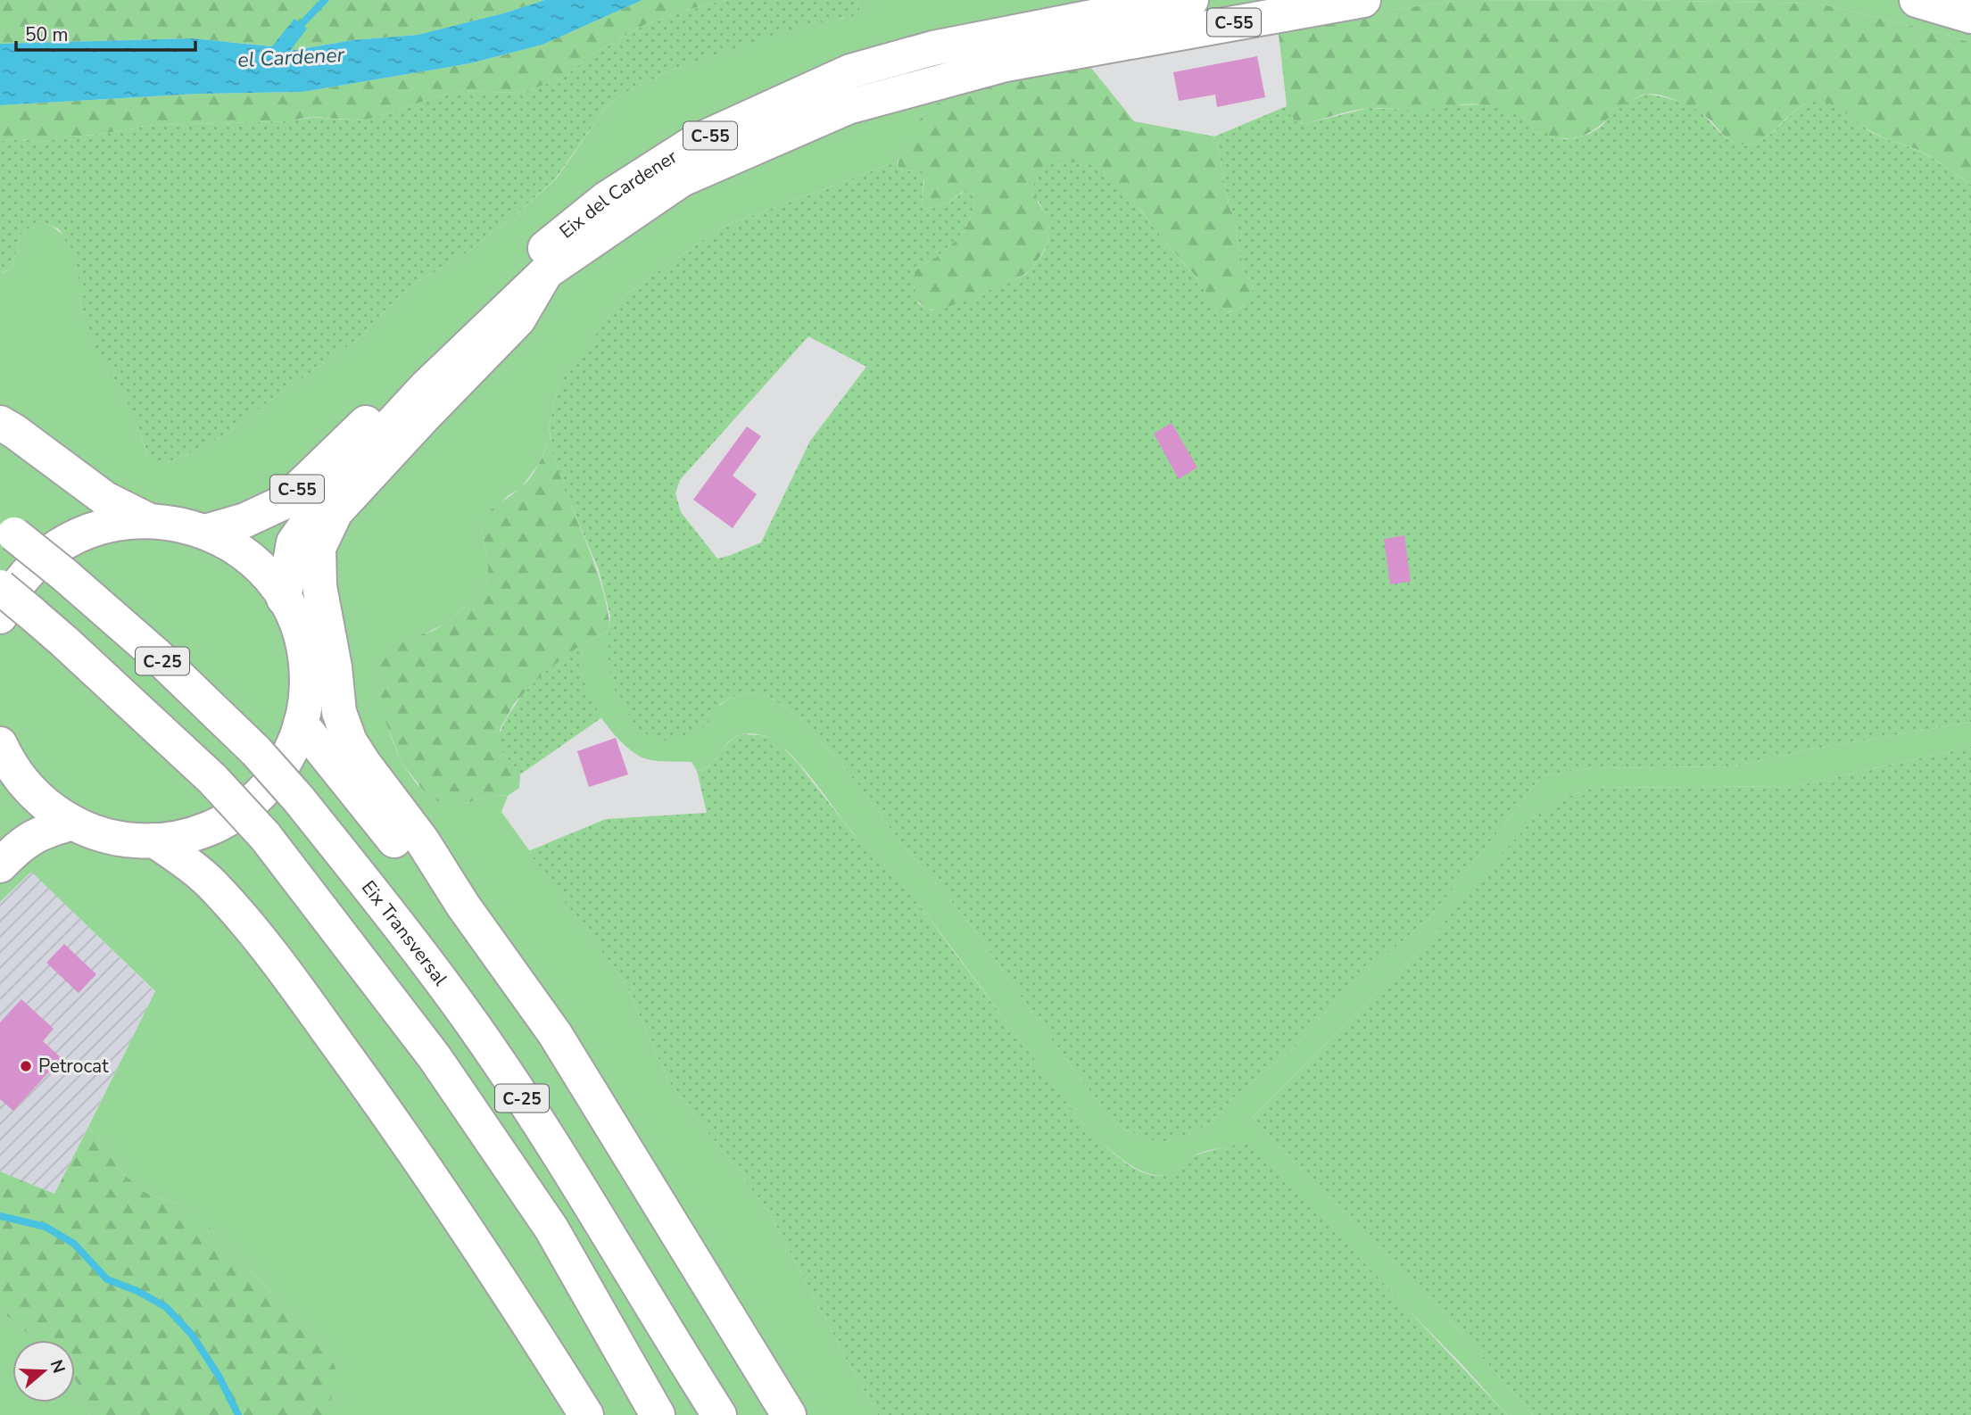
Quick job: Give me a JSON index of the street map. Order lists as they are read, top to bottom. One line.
{"streets":{"main road":["C-55","Eix del Cardener","C-25","Eix Transversal"]},"water":["el Cardener"],"places":["Petrocat"],"scale_bar":"50 m","north":"right"}
